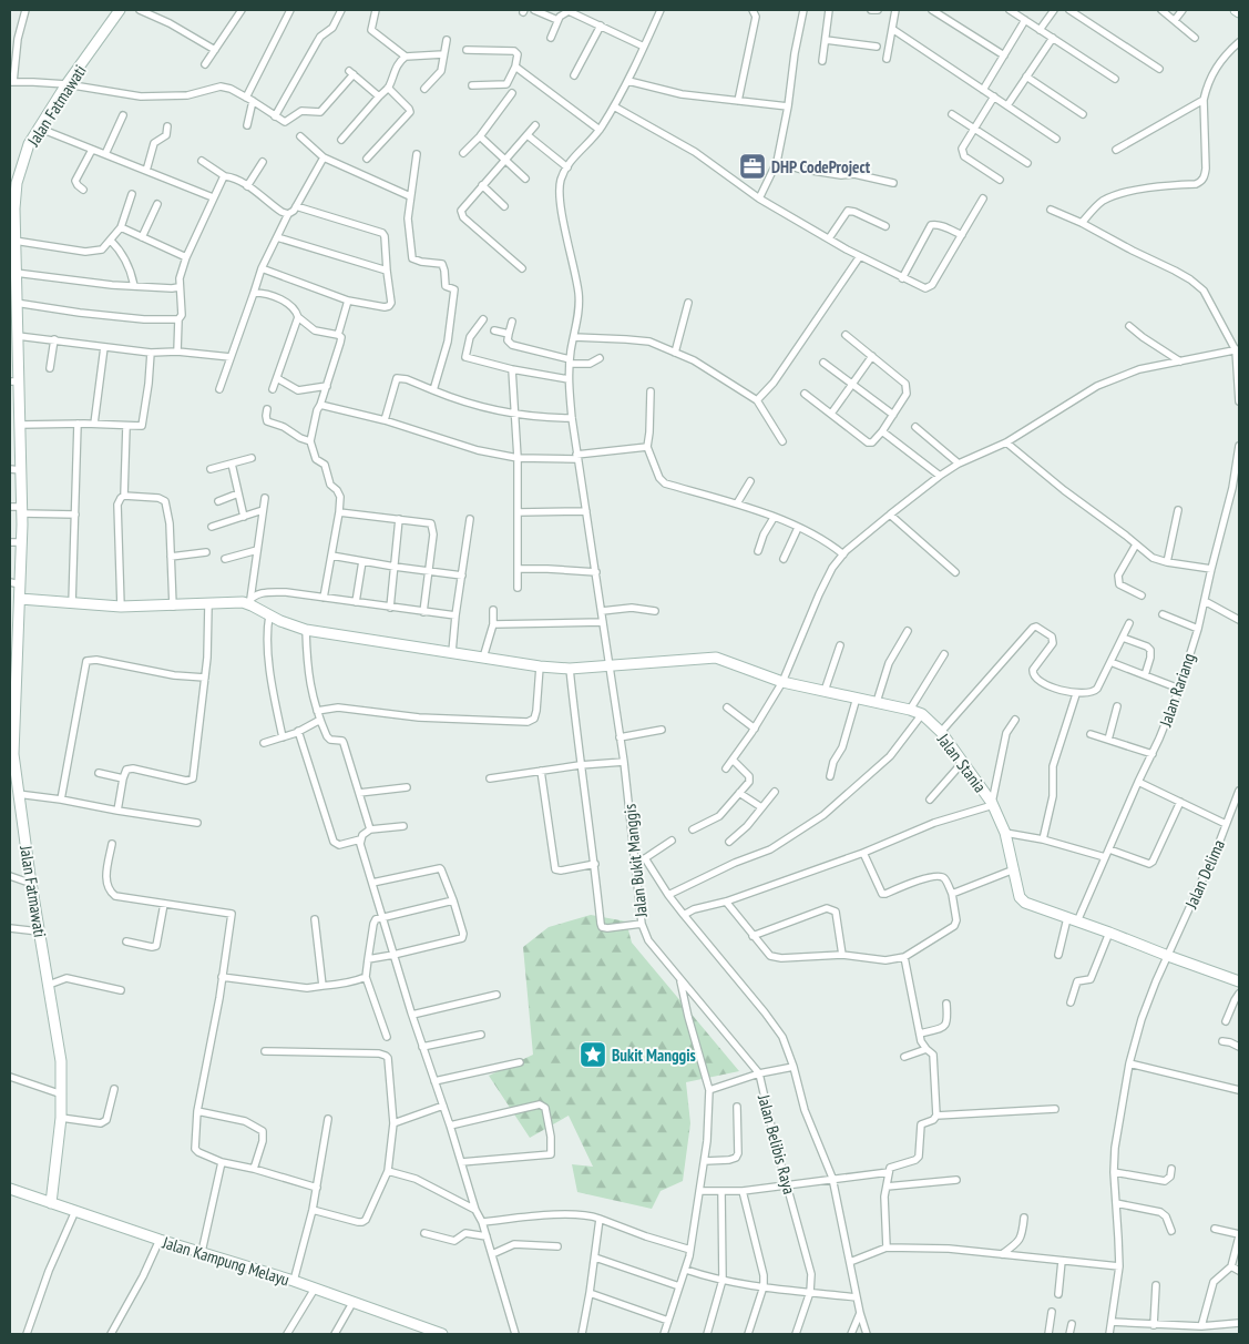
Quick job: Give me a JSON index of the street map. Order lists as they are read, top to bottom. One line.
{"streets":{"street":["Jalan Fatmawati","Jalan Rariang","Jalan Stania","Jalan Bukit Manggis","Jalan Delima","Jalan Belibis Raya","Jalan Kampung Melayu"]},"crossings":[["Jalan Fatmawati","Jalan Kampung Melayu"],["Jalan Rariang","Jalan Stania"],["Jalan Stania","Jalan Bukit Manggis"],["Jalan Stania","Jalan Delima"],["Jalan Bukit Manggis","Jalan Belibis Raya"]],"places":{"office":["DHP CodeProject"],"place":["Bukit Manggis"]}}
